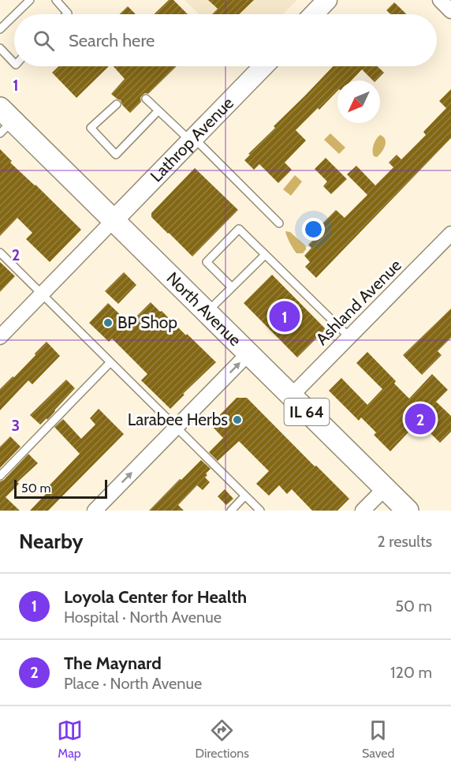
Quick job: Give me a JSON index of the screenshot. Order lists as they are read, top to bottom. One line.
{"streets":{"main road":["North Avenue","IL 64"],"street":["Lathrop Avenue","Ashland Avenue"]},"crossings":[["Lathrop Avenue","North Avenue"],["Ashland Avenue","North Avenue"]],"places":["BP Shop","Larabee Herbs"],"scale_bar":"50 m","north":"bottom left","page":{"search":"Search here","pins":["1","2"],"scale":"50 m","heading":["Nearby","2 results"],"list":[{"mark":"1","name":"Loyola Center for Health","note":"Hospital · North Avenue","value":"50 m"},{"mark":"2","name":"The Maynard","note":"Place · North Avenue","value":"120 m"}],"nav":["Map","Directions","Saved"]},"grid":{"rows":["1","2","3"]}}
